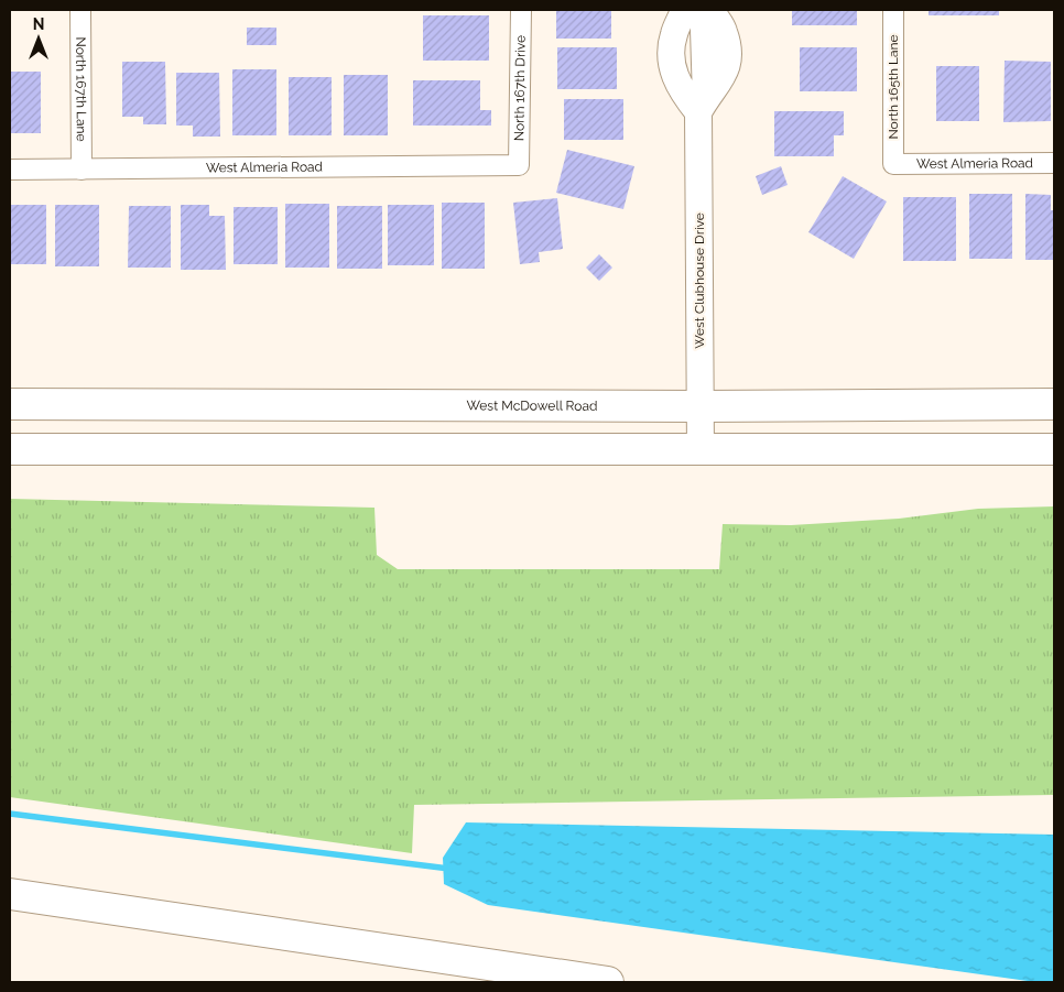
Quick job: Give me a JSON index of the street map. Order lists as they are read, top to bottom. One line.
{"streets":{"main road":["West McDowell Road"],"street":["North 165th Lane","North 167th Drive","North 167th Lane","West Almeria Road","West Clubhouse Drive"]},"crossings":[["North 165th Lane","West Almeria Road"],["North 167th Drive","West Almeria Road"],["North 167th Lane","West Almeria Road"],["West Clubhouse Drive","West McDowell Road"]],"north":"top"}
